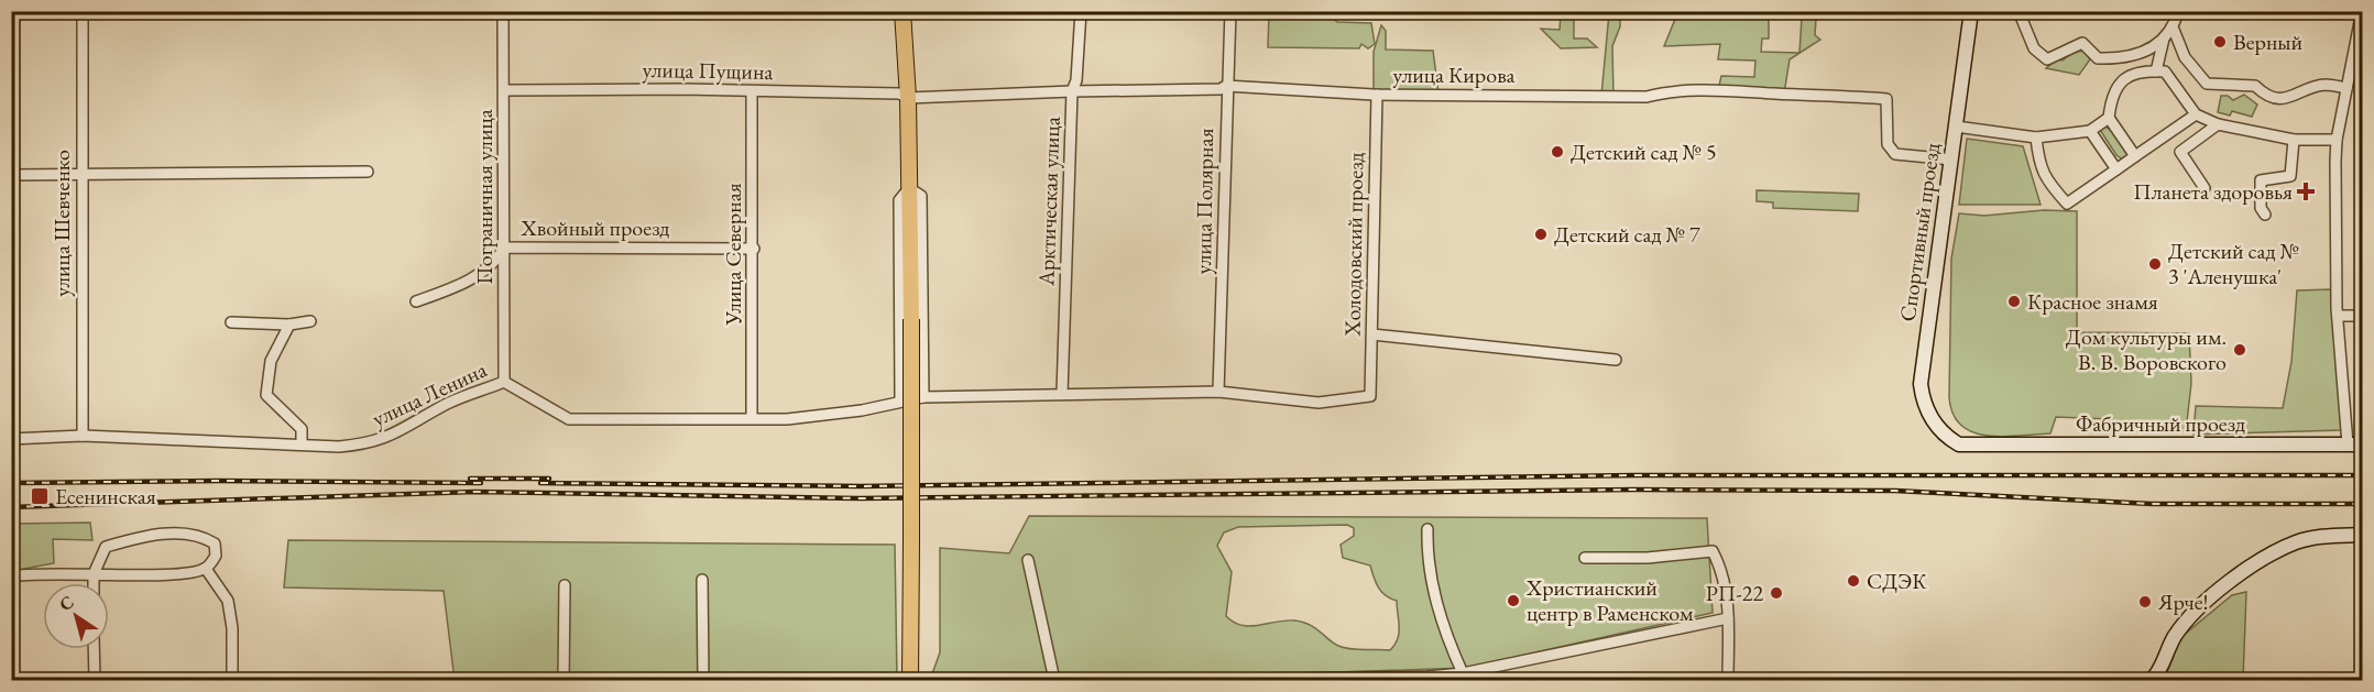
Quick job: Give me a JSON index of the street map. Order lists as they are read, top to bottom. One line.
{"streets":{"main road":["Спортивный проезд","Фабричный проезд"],"street":["улица Пущина","улица Кирова","Пограничная улица","Арктическая улица","улица Полярная","улица Шевченко","Хвойный проезд","Холодовский проезд","Улица Северная","улица Ленина"]},"crossings":[["улица Пущина","улица Кирова"],["улица Пущина","Пограничная улица"],["улица Пущина","Улица Северная"],["улица Кирова","Арктическая улица"],["улица Кирова","улица Полярная"],["улица Кирова","Спортивный проезд"],["улица Кирова","Холодовский проезд"],["Пограничная улица","Хвойный проезд"],["Пограничная улица","улица Ленина"],["Арктическая улица","улица Ленина"],["улица Полярная","улица Ленина"],["улица Шевченко","улица Ленина"],["Хвойный проезд","Улица Северная"],["Спортивный проезд","Фабричный проезд"],["Холодовский проезд","улица Ленина"],["Улица Северная","улица Ленина"]],"places":{"other":["Верный","Детский сад № 5","Детский сад № 7","Детский сад № 3 'Аленушка'","Красное знамя","Дом культуры им. В. В. Воровского","СДЭК","РП-22","Христианский центр в Раменском","Ярче!"],"health":["Планета здоровья"],"transit":["Есенинская"]},"north":"top left"}
